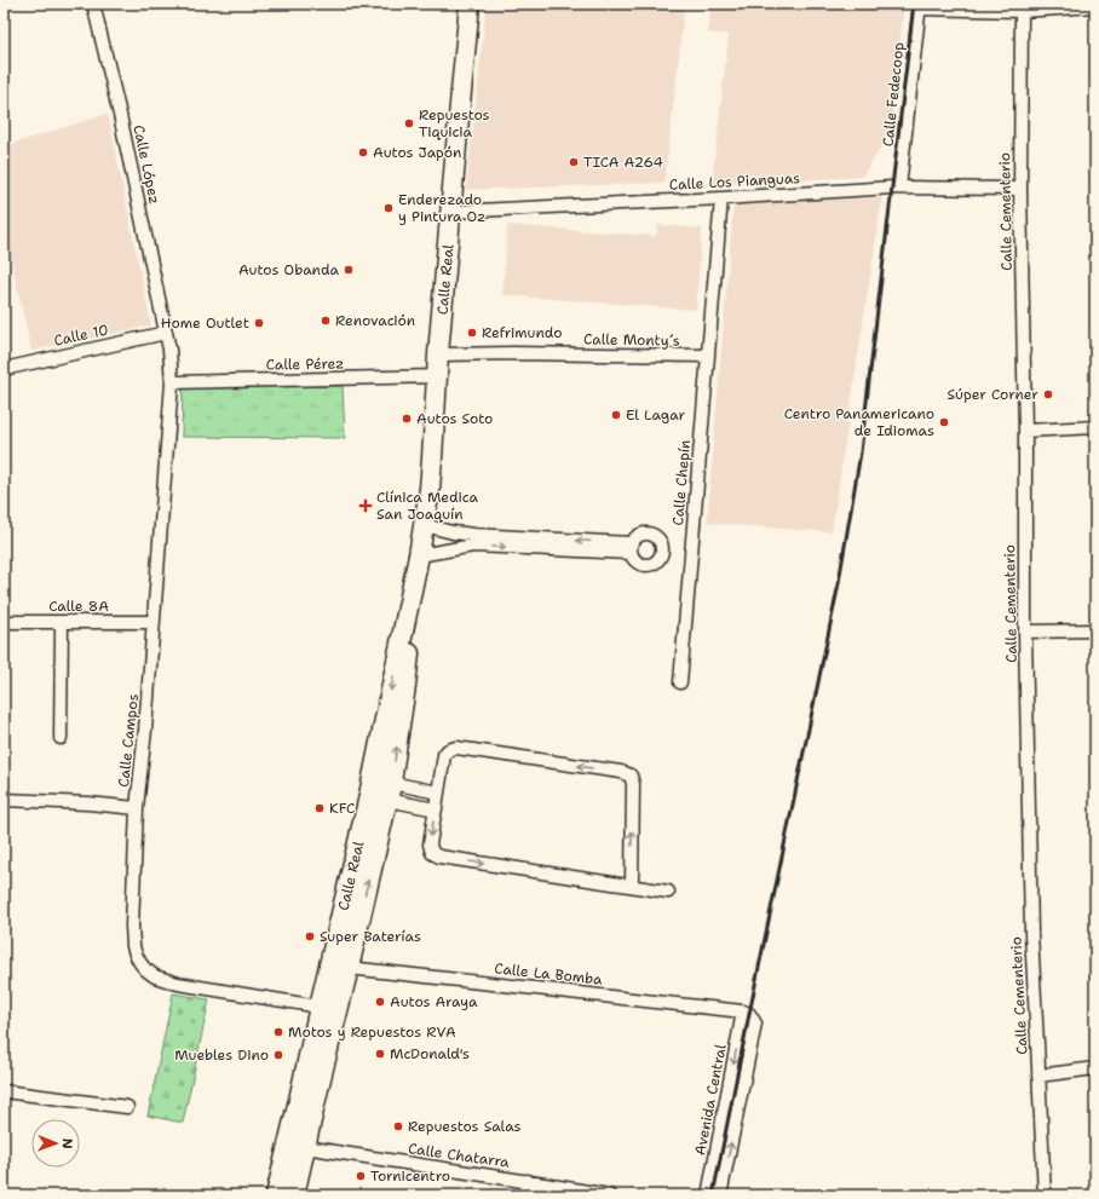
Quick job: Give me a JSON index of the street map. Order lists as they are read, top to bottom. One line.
{"streets":{"main road":["Calle Real"],"street":["Calle Fedecoop","Calle López","Calle Los Pianguas","Calle Cementerio","Calle 10","Calle Monty´s","Calle Pérez","Calle Chepín","Calle 8A","Calle Campos","Calle La Bomba","Avenida Central","Calle Chatarra"]},"crossings":[["Calle Fedecoop","Calle Los Pianguas"],["Calle López","Calle 10"],["Calle López","Calle Campos"],["Calle Los Pianguas","Calle Cementerio"],["Calle Los Pianguas","Calle Real"],["Calle Los Pianguas","Calle Chepín"],["Calle Real","Calle Monty´s"],["Calle Real","Calle Pérez"],["Calle Real","Calle Campos"],["Calle Real","Calle La Bomba"],["Calle Real","Calle Chatarra"],["Calle 10","Calle Campos"],["Calle Monty´s","Calle Chepín"],["Calle Pérez","Calle Campos"],["Calle 8A","Calle Campos"],["Calle La Bomba","Avenida Central"]],"places":{"other":["Repuestos Tiquicia","Autos Japón","TICA A264","Enderezado y Pintura Oz","Autos Obanda","Renovación","Home Outlet","Refrimundo","Súper Corner","El Lagar","Autos Soto","Centro Panamericano de Idiomas","KFC","Super Baterías","Autos Araya","Motos y Repuestos RVA","McDonald's","Muebles Dino","Repuestos Salas","Tornicentro"],"health":["Clínica Medica San Joaquín"]},"north":"right"}
